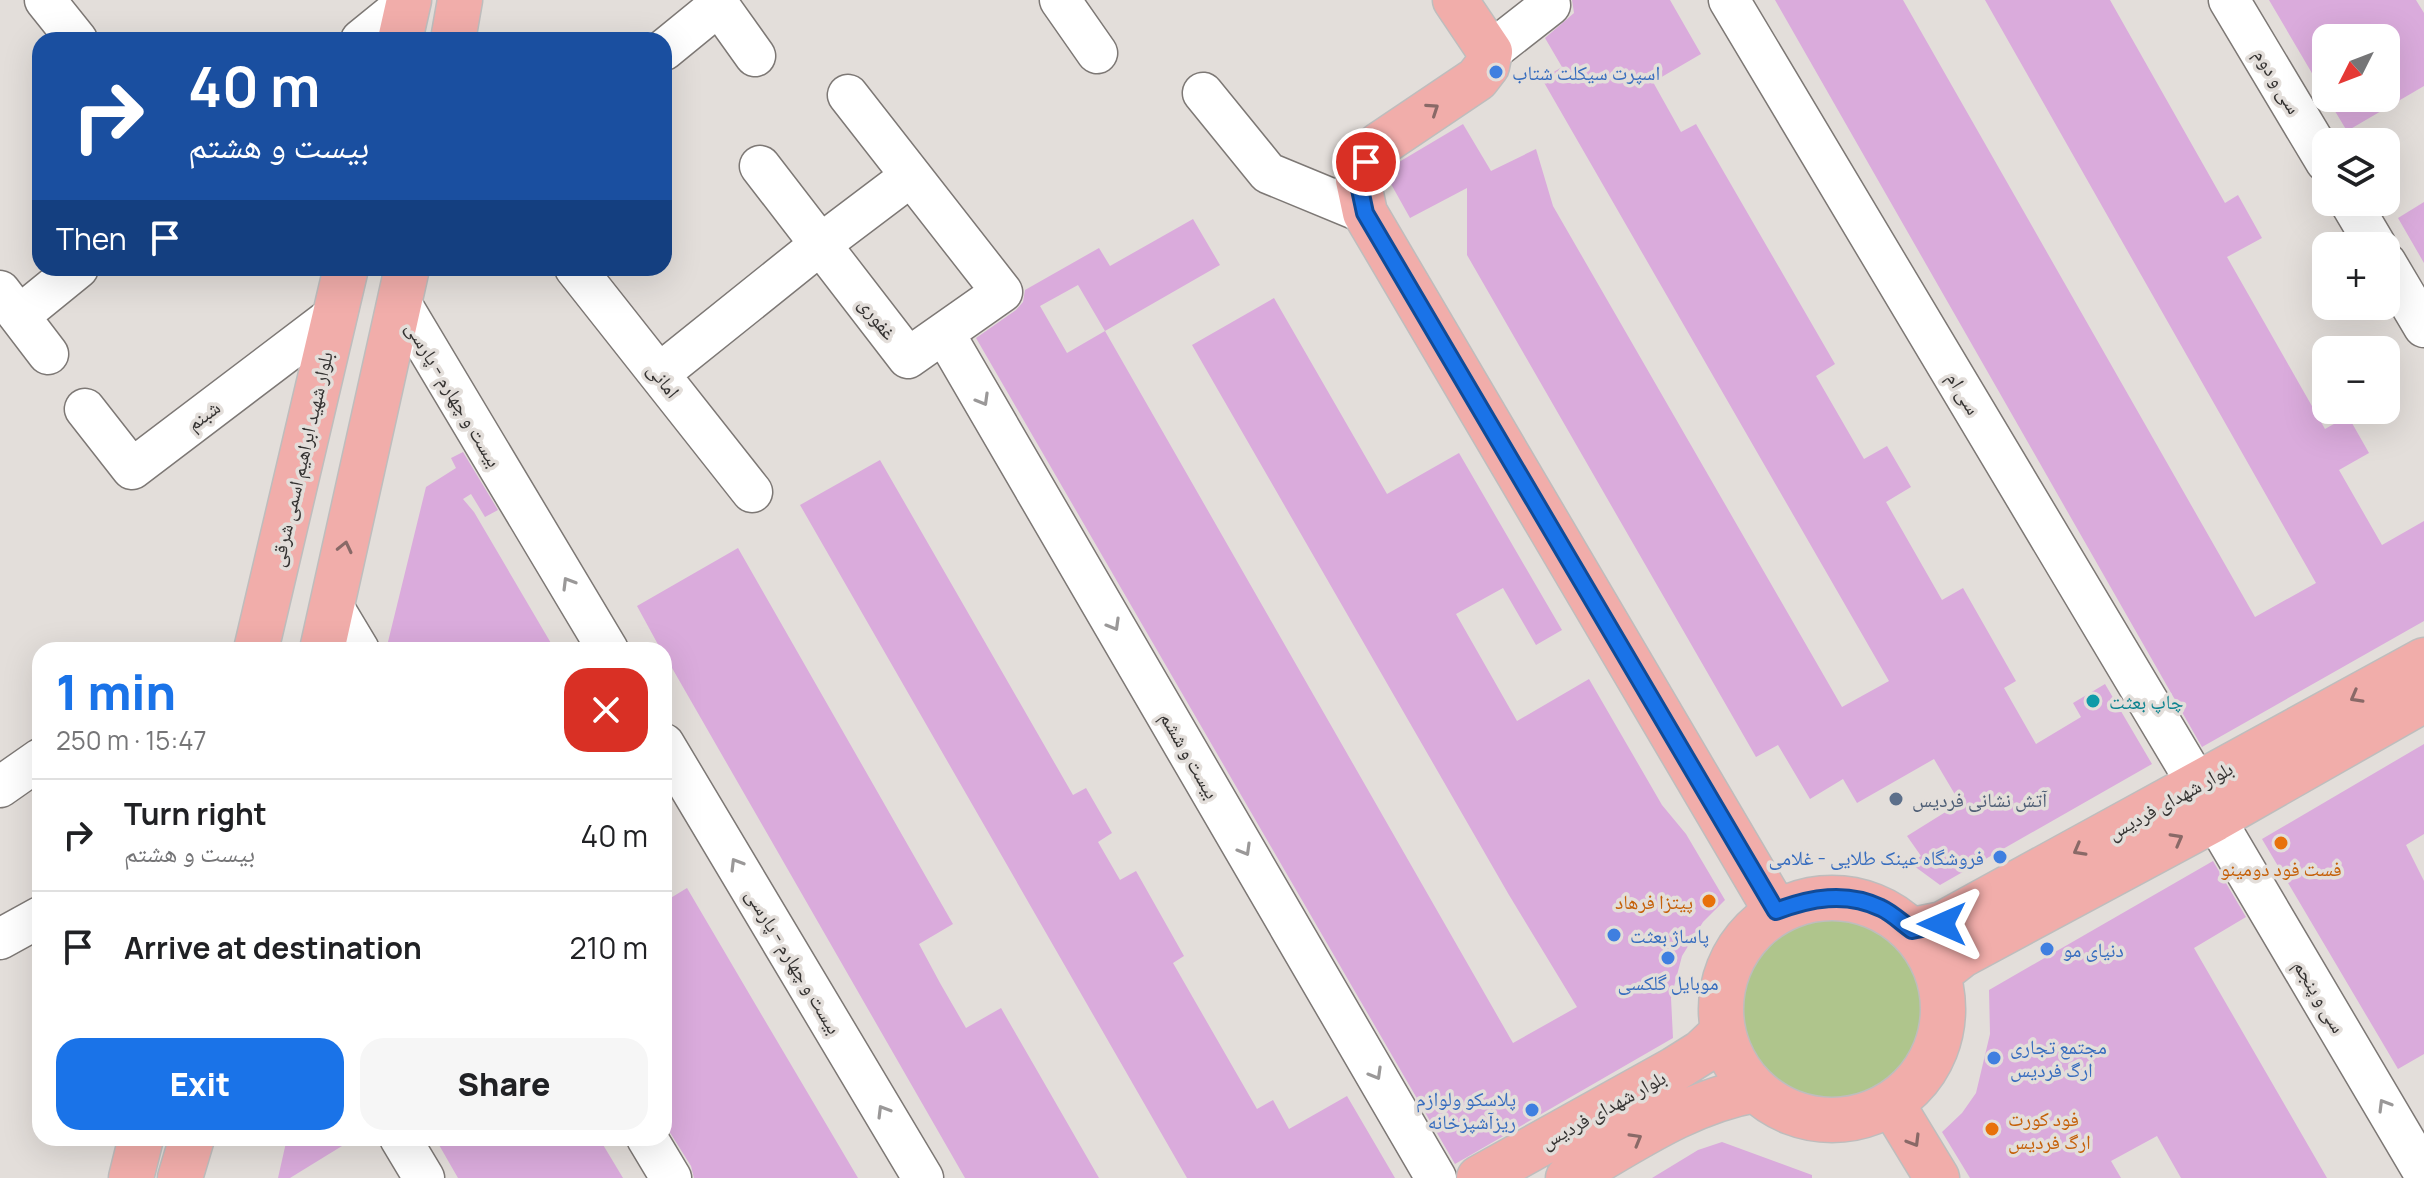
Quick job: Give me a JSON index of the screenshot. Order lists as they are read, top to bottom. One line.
{"streets":{"main road":["بلوار شهید ابراهیم اسمی شرقی","بلوار شهدای فردیس"],"street":["سی و دوم","غفوری","امانی","سی ام","بیست و چهارم - پارسی","شبنم","بیست و ششم","سی و پنجم"]},"crossings":[["غفوری","بیست و ششم"],["سی ام","بلوار شهدای فردیس"],["سی ام","سی و پنجم"],["شبنم","بلوار شهید ابراهیم اسمی شرقی"],["بلوار شهدای فردیس","سی و پنجم"]],"one_way":["بیست و چهارم - پارسی","بیست و ششم","سی و پنجم"],"places":["اسپرت سیکلت شتاب","چاپ بعثت","آتش نشانی فردیس","فست فود دومینو","فروشگاه عینک طلایی - غلامی","پیتزا فرهاد","پاساژ بعثت","دنیای مو","موبایل گلکسی","مجتمع تجاری ارگ فردیس","پلاسکو ولوازم ریزآشپزخانه","فود کورت ارگ فردیس"],"north":"bottom left","page":{"map_buttons":["+","−"],"turn":["40 m","بیست و هشتم"],"then":"Then","heading":["1 min","250 m · 15:47"],"list":[{"name":"Turn right","note":"بیست و هشتم","value":"40 m"},{"name":"Arrive at destination","value":"210 m"}],"buttons":["Exit","Share"]}}
